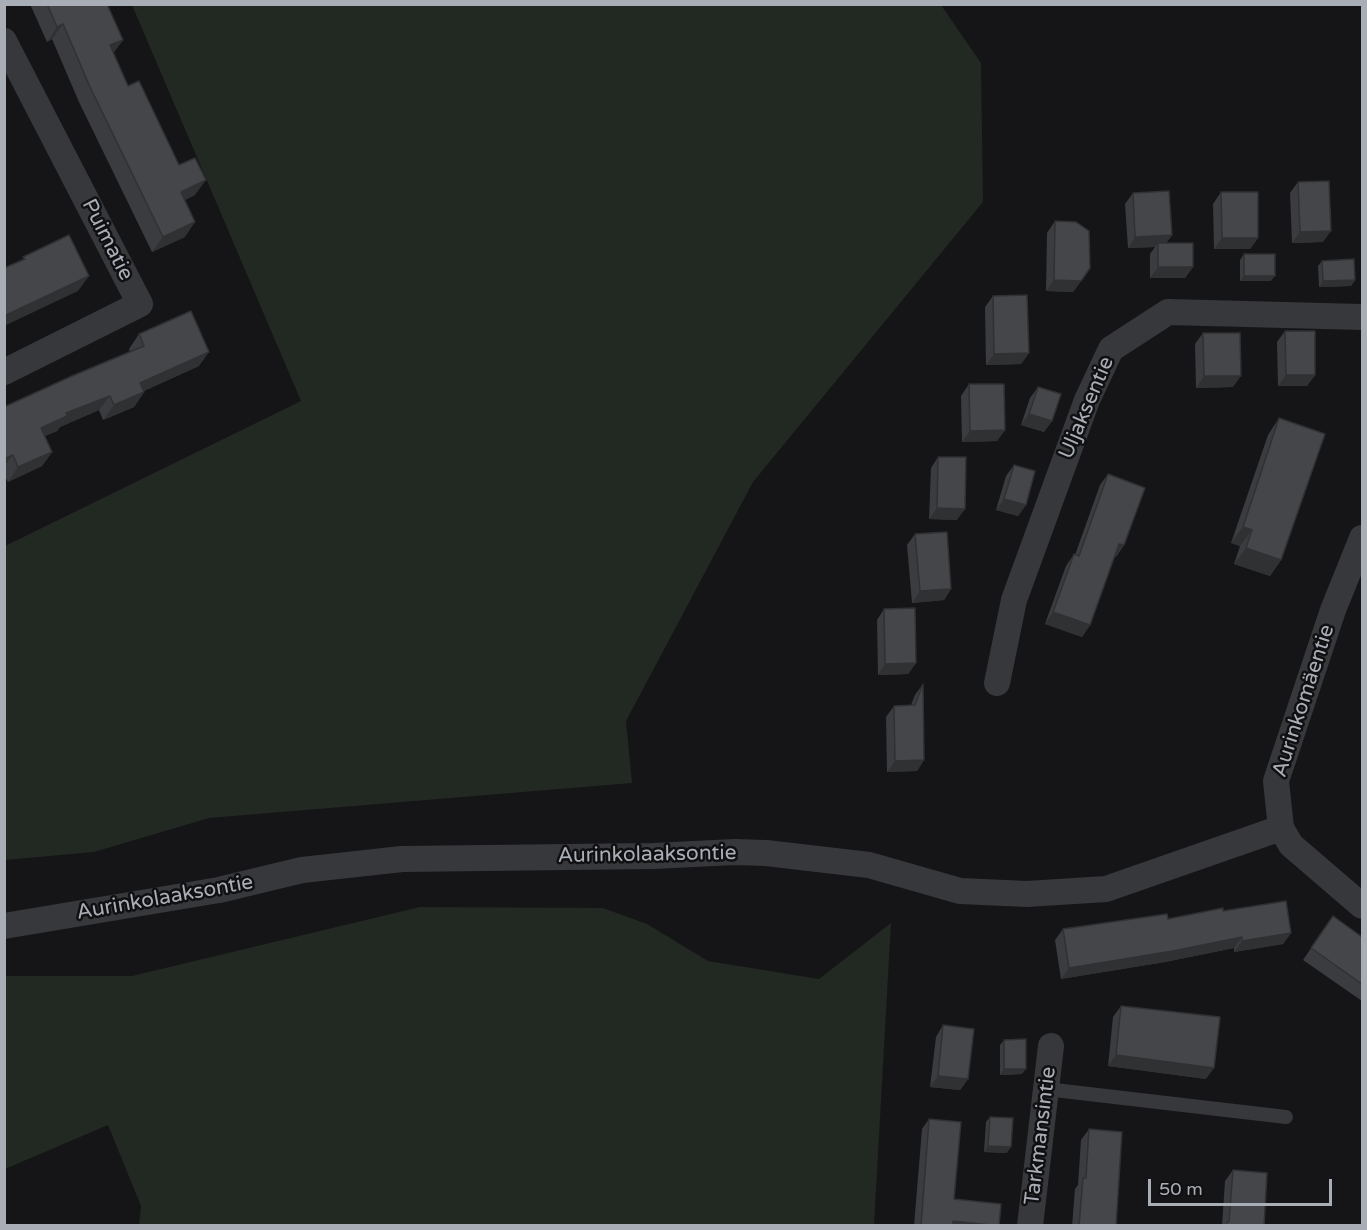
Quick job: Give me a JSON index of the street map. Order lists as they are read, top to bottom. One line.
{"streets":{"street":["Puimatie","Uljaksentie","Aurinkomäentie","Aurinkolaaksontie","Tarkmansintie"]},"crossings":[["Aurinkomäentie","Aurinkolaaksontie"]],"scale_bar":"50 m"}
